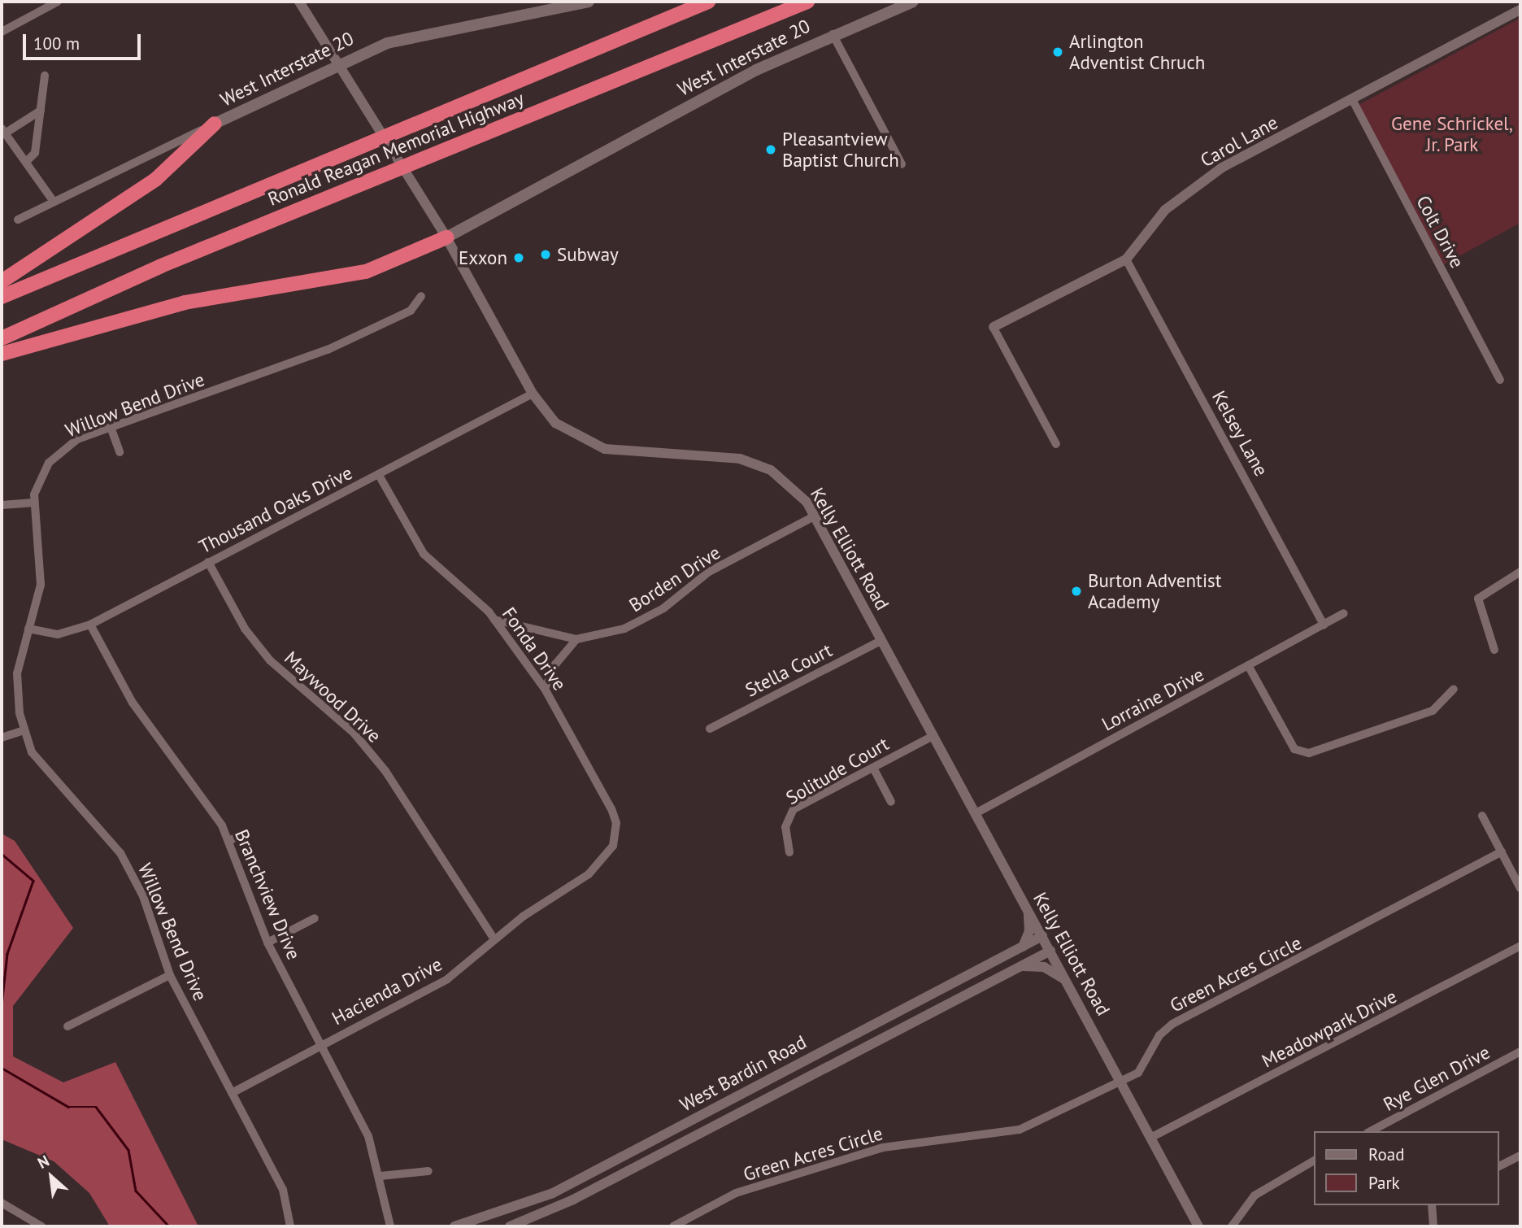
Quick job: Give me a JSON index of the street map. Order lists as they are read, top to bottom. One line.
{"streets":{"highway":["Ronald Reagan Memorial Highway"],"main road":["West Interstate 20"],"street":["Carol Lane","Colt Drive","Willow Bend Drive","Kelsey Lane","Thousand Oaks Drive","Kelly Elliott Road","Borden Drive","Fonda Drive","Stella Court","Maywood Drive","Lorraine Drive","Solitude Court","Branchview Drive","Green Acres Circle","Hacienda Drive","Meadowpark Drive","West Bardin Road","Rye Glen Drive"]},"crossings":[["West Interstate 20","Kelly Elliott Road"],["Carol Lane","Colt Drive"],["Carol Lane","Kelsey Lane"],["Willow Bend Drive","Thousand Oaks Drive"],["Willow Bend Drive","Hacienda Drive"],["Kelsey Lane","Lorraine Drive"],["Thousand Oaks Drive","Kelly Elliott Road"],["Thousand Oaks Drive","Fonda Drive"],["Thousand Oaks Drive","Maywood Drive"],["Thousand Oaks Drive","Branchview Drive"],["Kelly Elliott Road","Borden Drive"],["Kelly Elliott Road","Stella Court"],["Kelly Elliott Road","Lorraine Drive"],["Kelly Elliott Road","Solitude Court"],["Kelly Elliott Road","Green Acres Circle"],["Kelly Elliott Road","Meadowpark Drive"],["Kelly Elliott Road","West Bardin Road"],["Borden Drive","Fonda Drive"],["Fonda Drive","Hacienda Drive"],["Maywood Drive","Hacienda Drive"],["Branchview Drive","Hacienda Drive"]],"parks":["Gene Schrickel, Jr. Park"],"places":["Arlington Adventist Chruch","Pleasantview Baptist Church","Subway","Exxon","Burton Adventist Academy"],"legend":["Road","Park"],"scale_bar":"100 m","north":"top left"}
